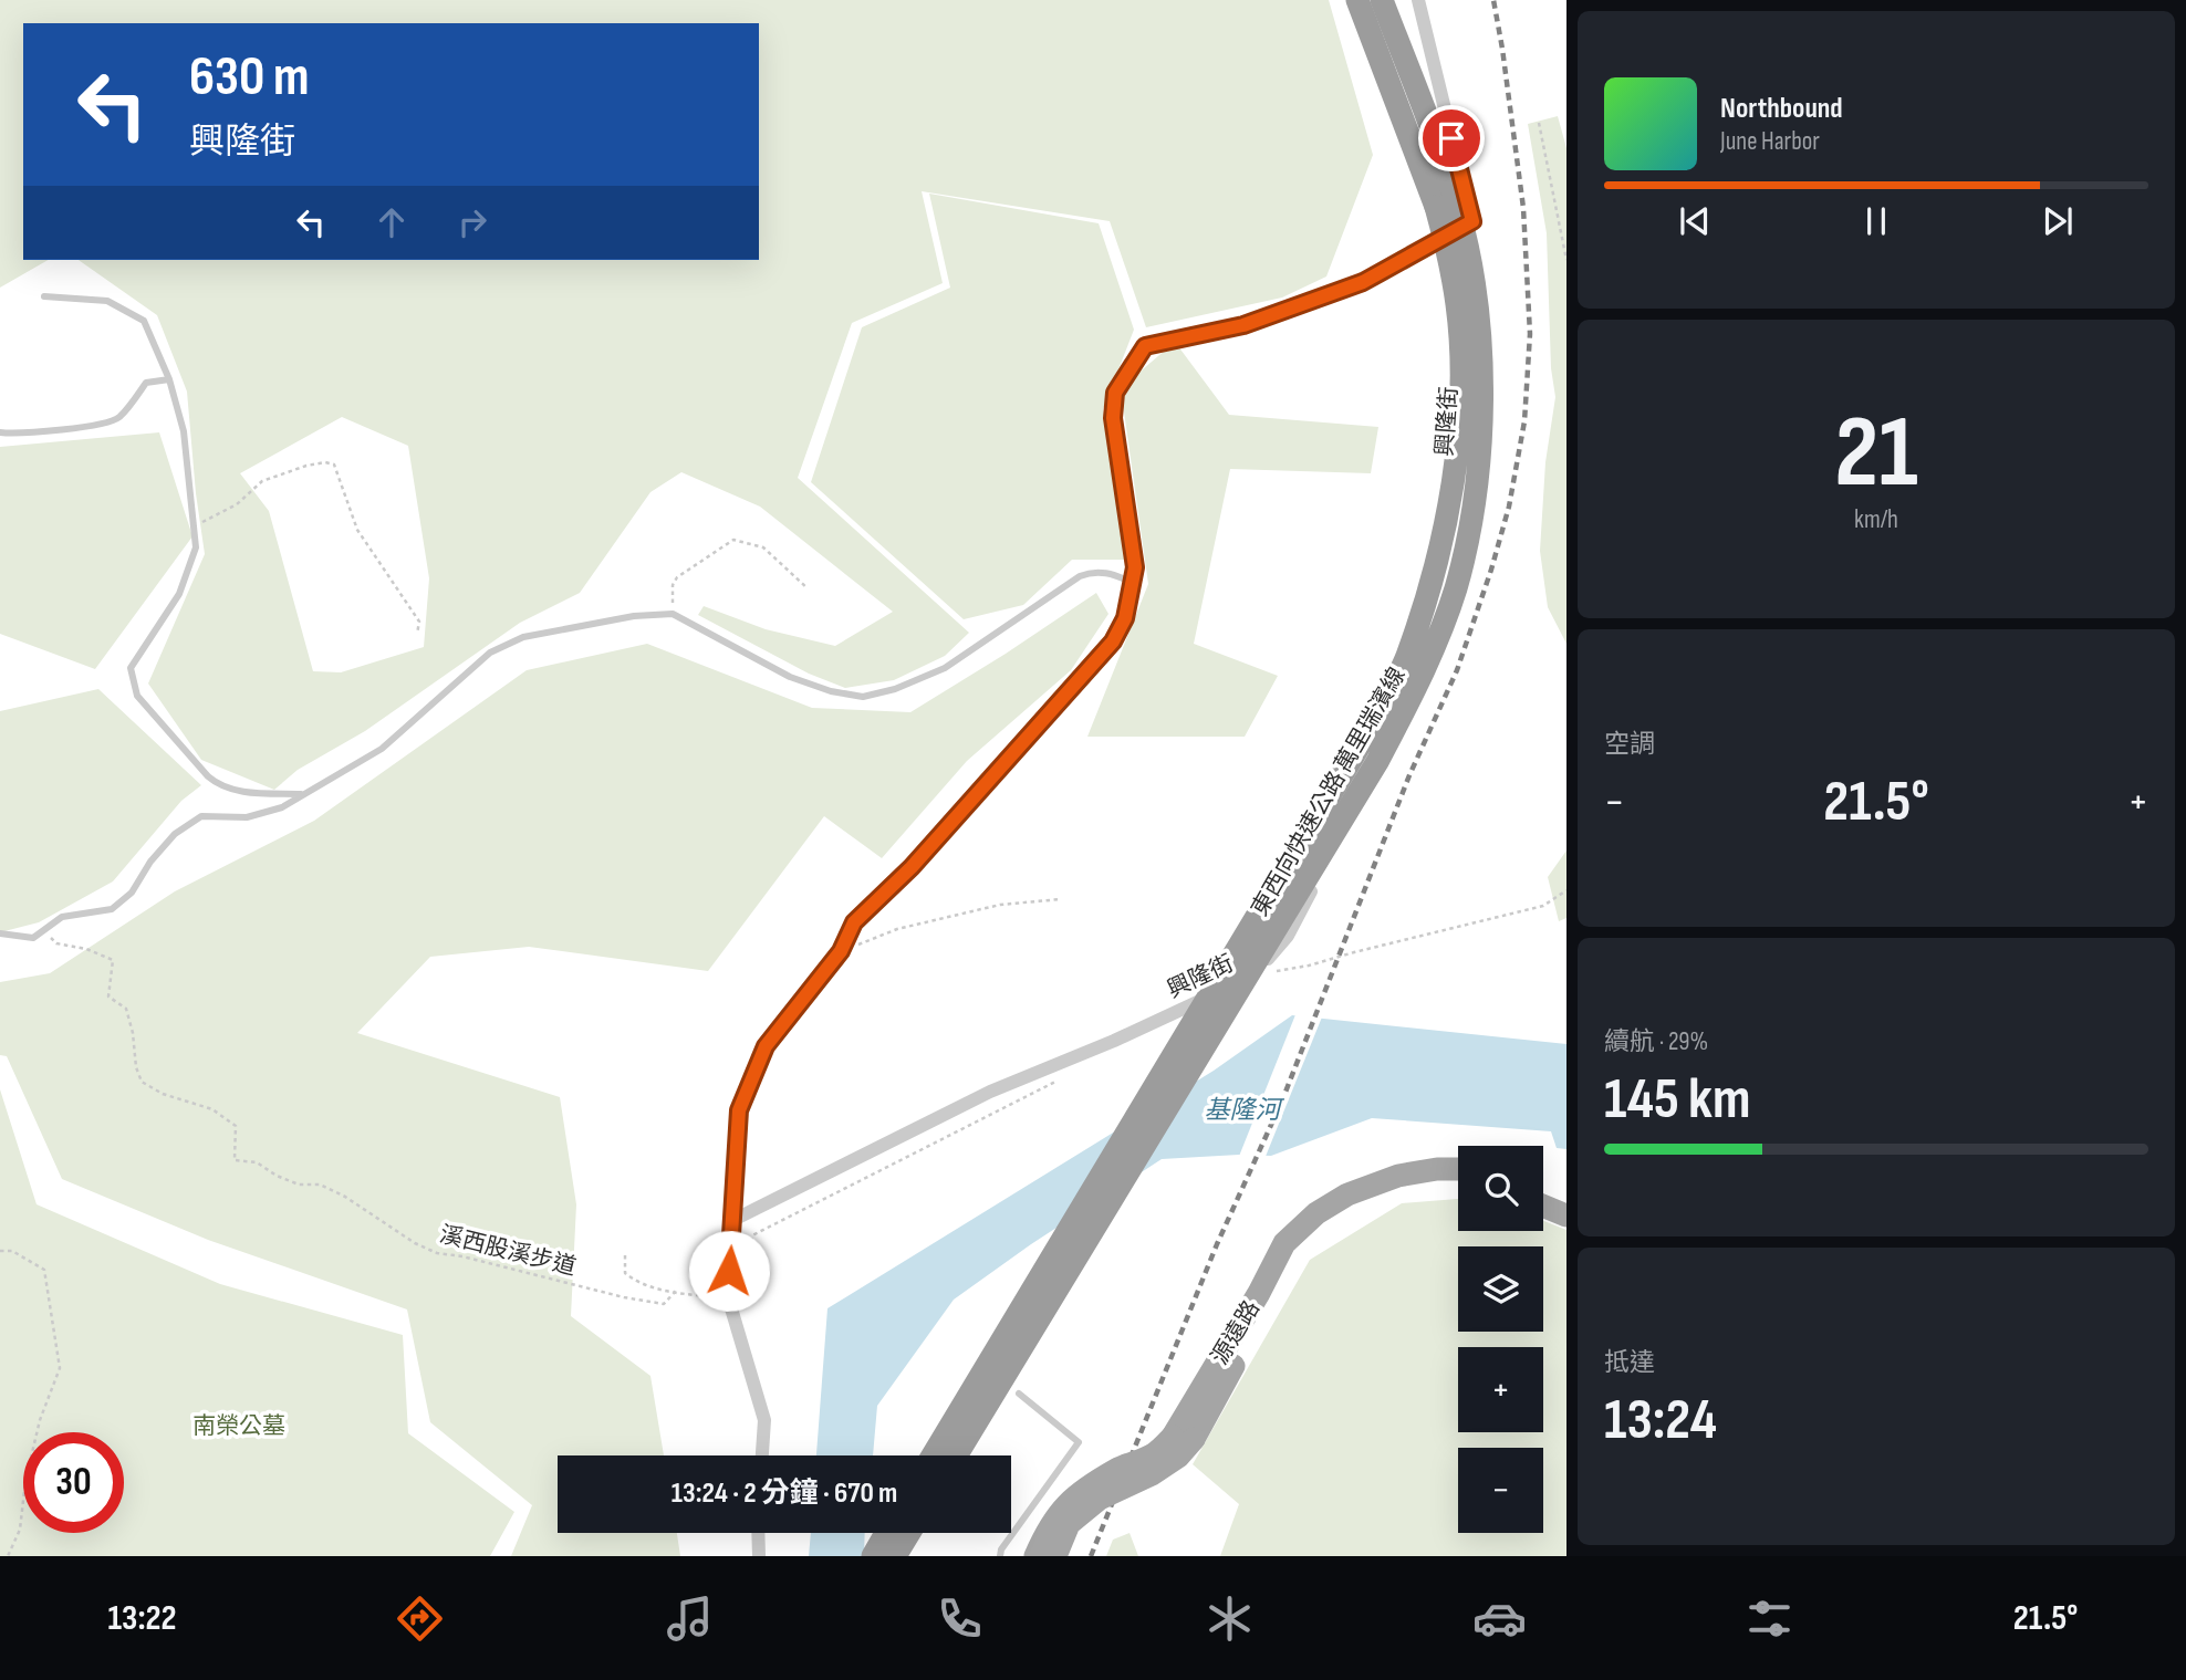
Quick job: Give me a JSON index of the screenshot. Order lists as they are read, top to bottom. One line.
{"streets":{"highway":["東西向快速公路 萬里瑞濱線"],"main road":["源遠路"],"street":["興隆街"],"path":["溪西股溪步道"]},"water":["基隆河"],"parks":["南榮公墓"],"page":{"turn":["630 m","興隆街"],"song":["Northbound","June Harbor"],"tile":[["21","km/h"],"空調",["續航 · 29%","145 km"],["抵達","13:24"]],"heat":["−","21.5°","+"],"map_buttons":["+","−"],"limit":"30","trip":"13:24 · 2 分鐘 · 670 m","tabs":["13:22","21.5°"]}}
